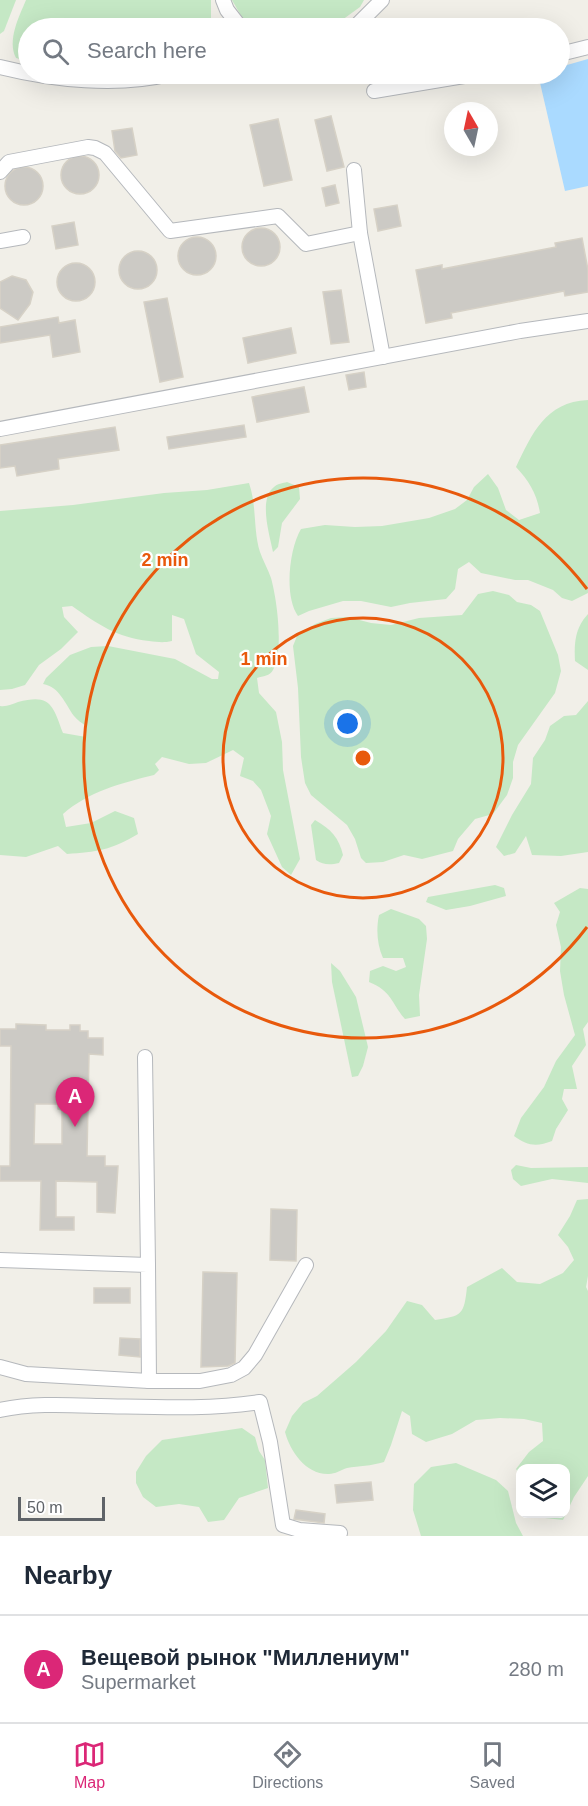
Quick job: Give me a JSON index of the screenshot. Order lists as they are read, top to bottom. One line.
{"scale_bar":"50 m","north":"top","page":{"search":"Search here","pins":"A","scale":"50 m","heading":"Nearby","list":[{"mark":"A","name":"Вещевой рынок \"Миллениум\"","note":"Supermarket","value":"280 m"}],"nav":["Map","Directions","Saved"]},"rings":["2 min","1 min"]}
